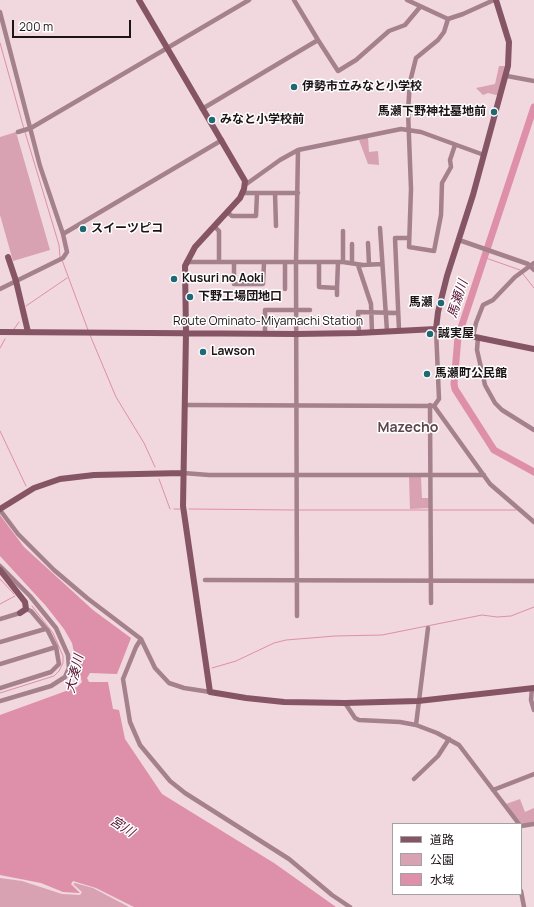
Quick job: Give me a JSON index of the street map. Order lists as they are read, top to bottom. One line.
{"streets":{"street":["Route Ominato-Miyamachi Station"]},"districts":["Mazecho"],"water":["馬瀬川","大湊川","宮川"],"places":["伊勢市立みなと小学校","馬瀬下野神社墓地前","みなと小学校前","スイーツピコ","Kusuri no Aoki","下野工場団地口","馬瀬","誠実屋","Lawson","馬瀬町公民館"],"legend":["道路","公園","水域"],"scale_bar":"200 m"}
